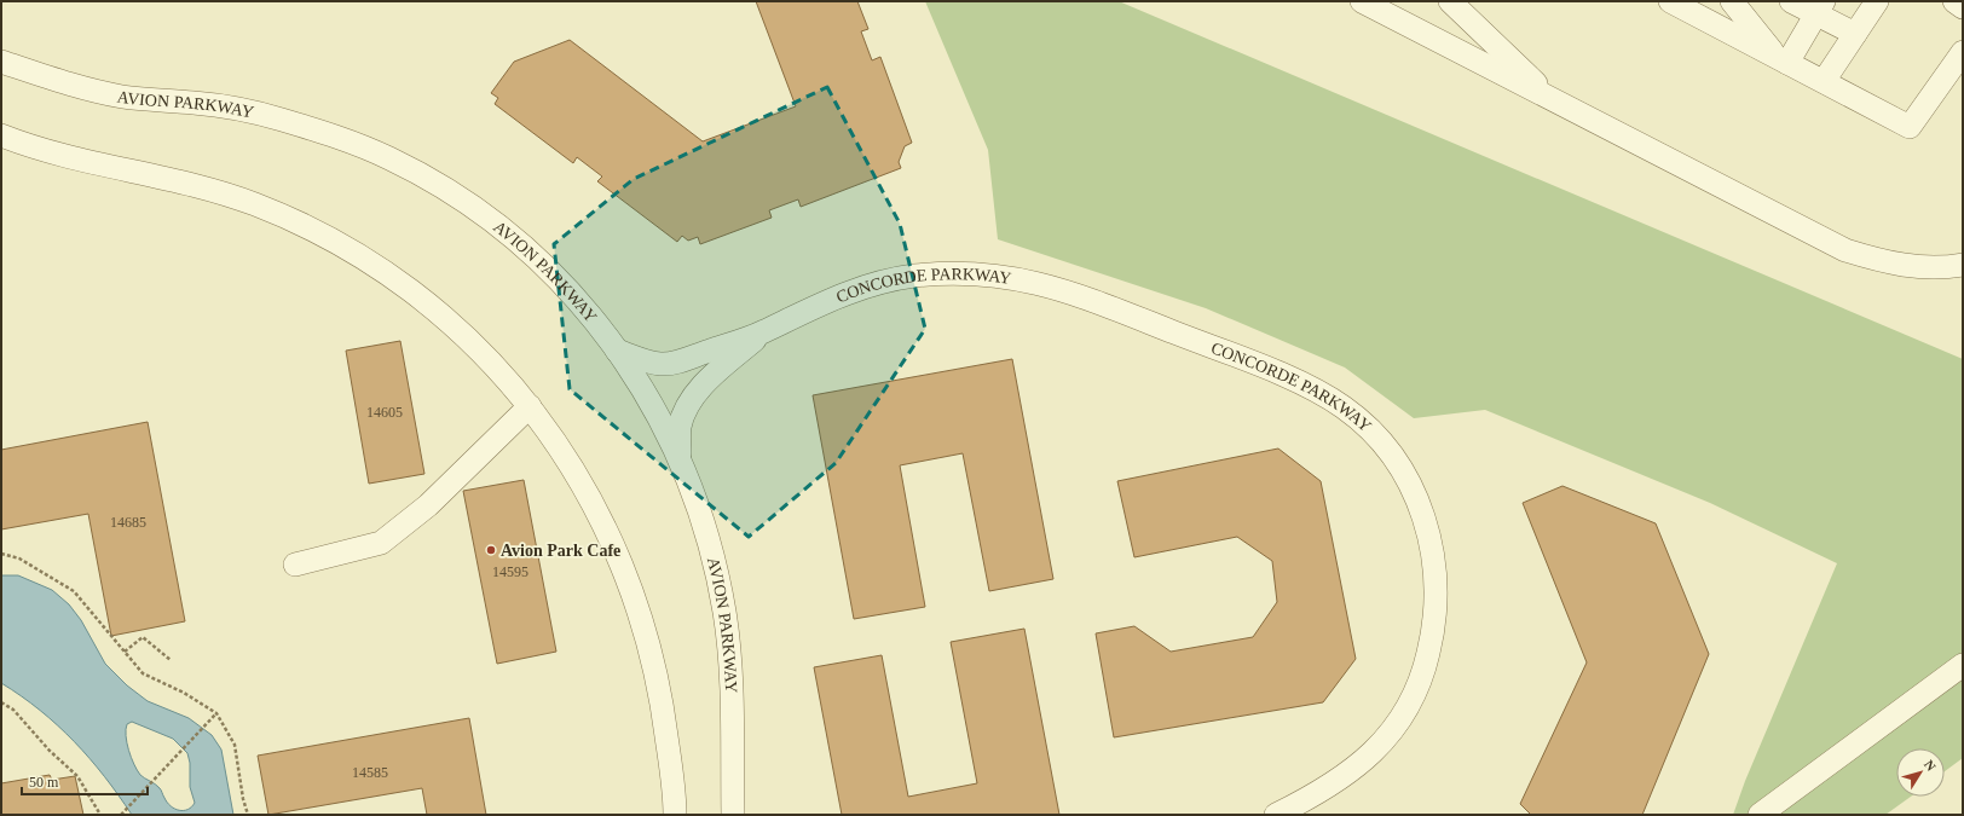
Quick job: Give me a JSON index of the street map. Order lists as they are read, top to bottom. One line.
{"streets":{"street":["AVION PARKWAY","CONCORDE PARKWAY"]},"crossings":[["AVION PARKWAY","CONCORDE PARKWAY"]],"places":["Avion Park Cafe"],"house_numbers":["14605","14685","14595","14585"],"scale_bar":"50 m","north":"top right"}
